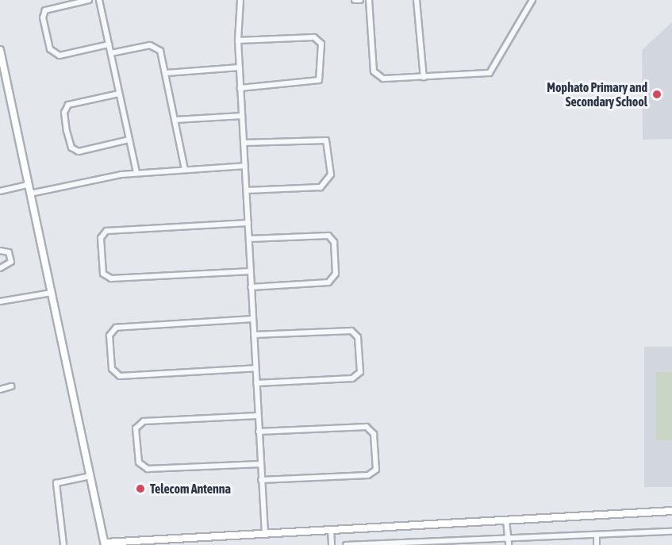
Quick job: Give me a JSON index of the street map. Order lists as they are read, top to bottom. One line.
{"places":["Mophato Primary and Secondary School","Telecom Antenna"]}
